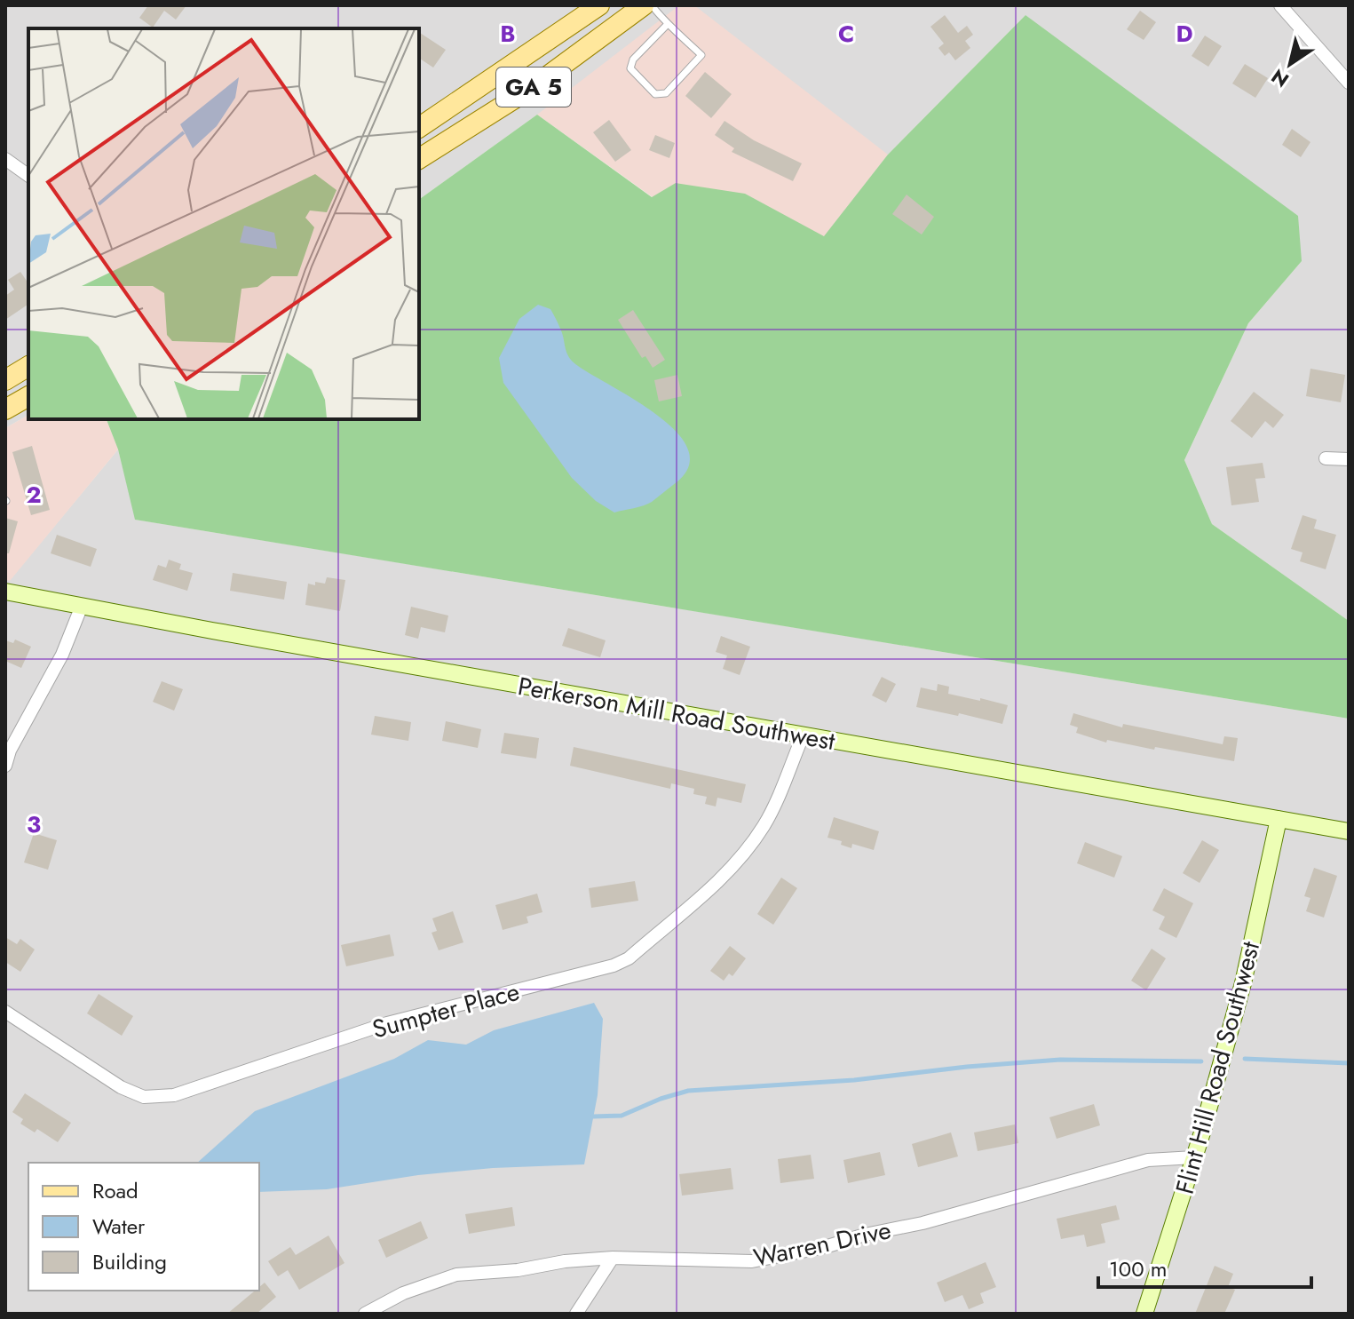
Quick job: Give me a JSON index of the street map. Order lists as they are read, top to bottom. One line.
{"streets":{"main road":["GA 5"],"street":["Perkerson Mill Road Southwest","Sumpter Place","Flint Hill Road Southwest","Warren Drive"]},"crossings":[["Perkerson Mill Road Southwest","Sumpter Place"],["Perkerson Mill Road Southwest","Flint Hill Road Southwest"],["Flint Hill Road Southwest","Warren Drive"]],"legend":["Road","Water","Building"],"scale_bar":"100 m","north":"bottom left","grid":{"columns":["B","C","D"],"rows":["2","3"]}}
